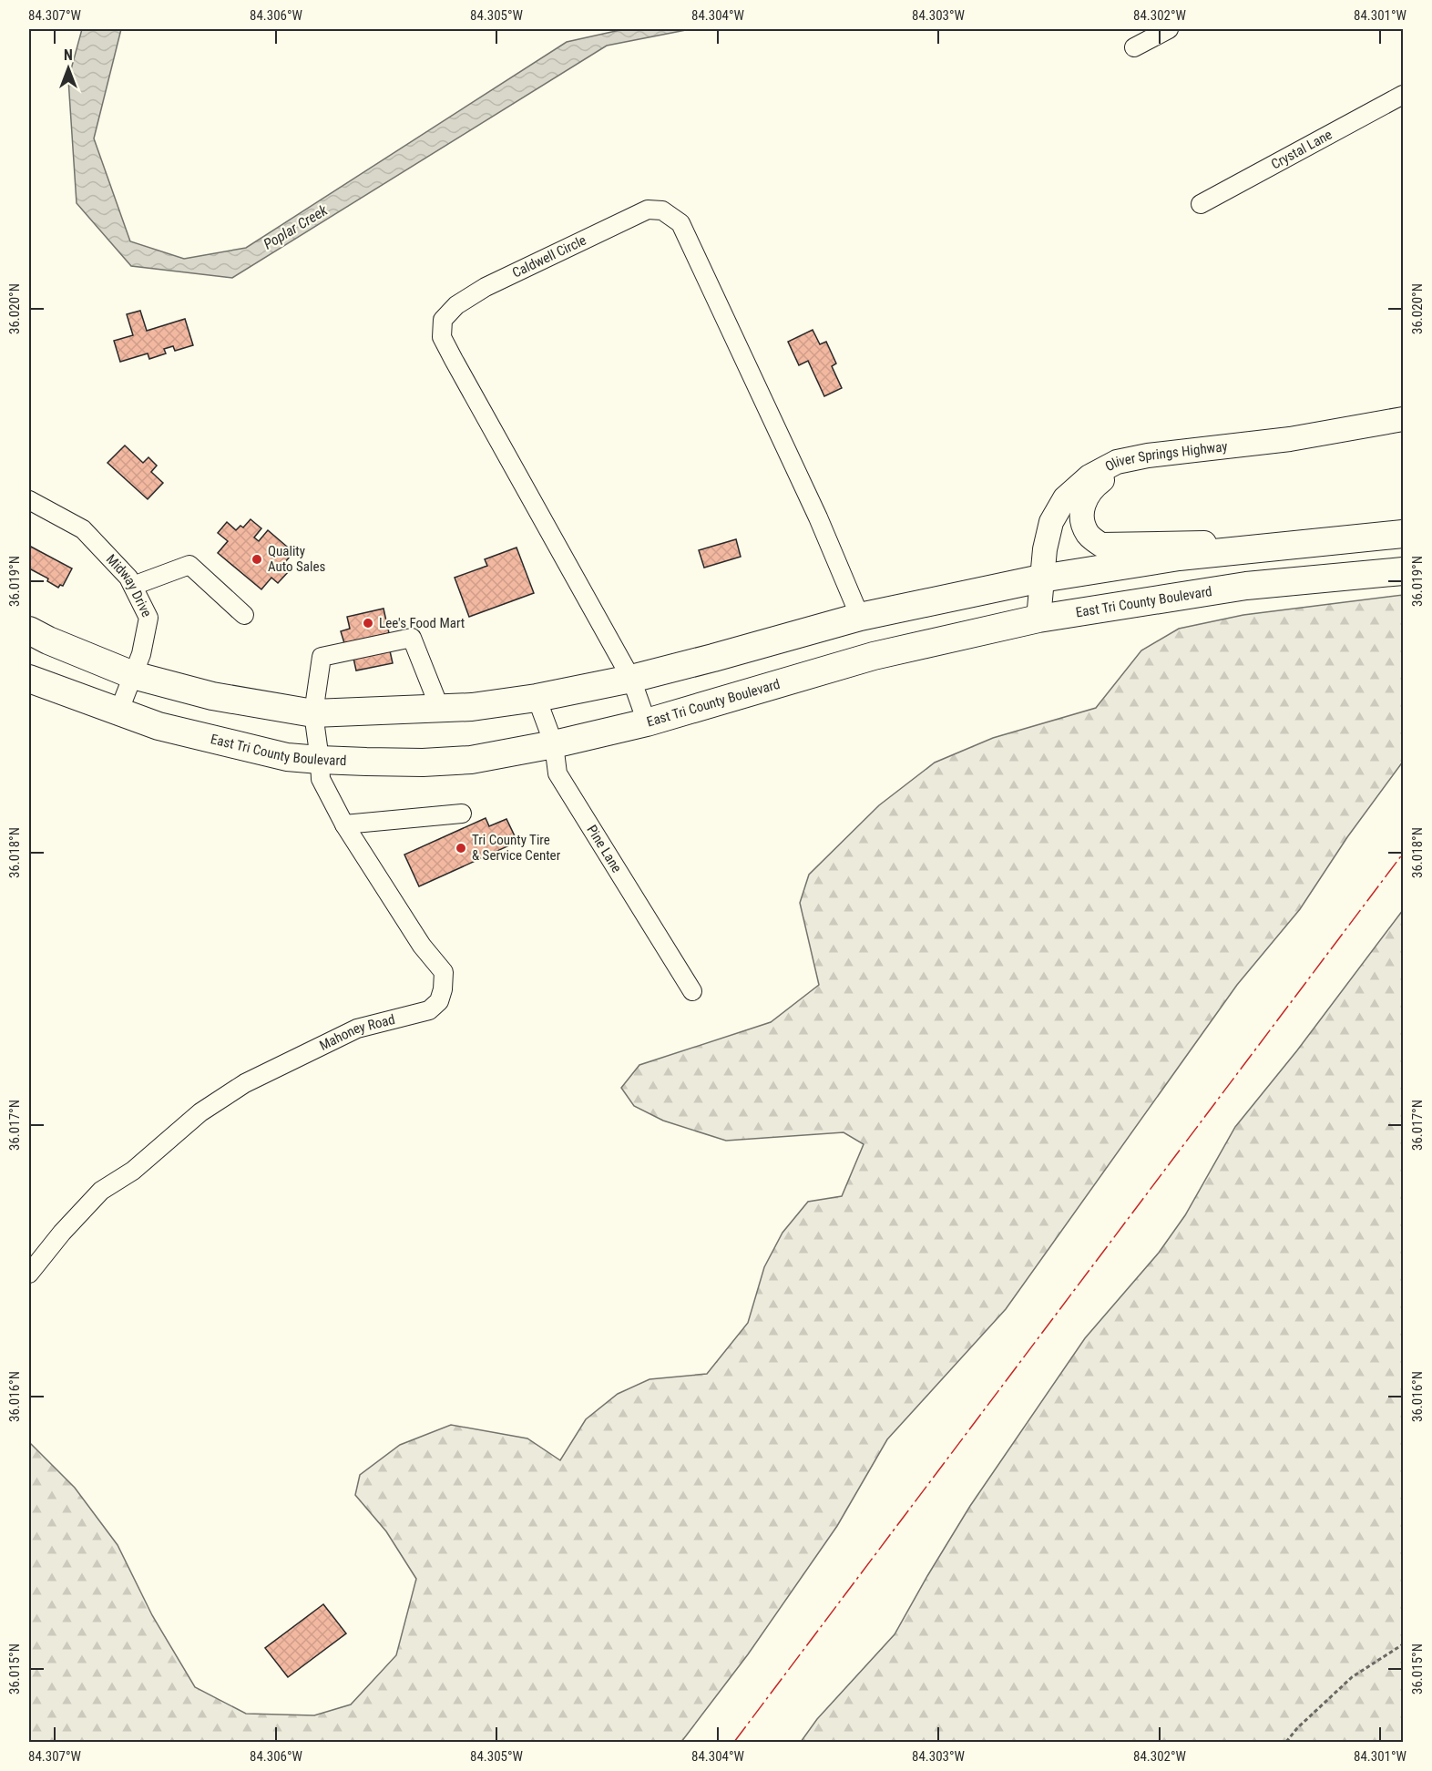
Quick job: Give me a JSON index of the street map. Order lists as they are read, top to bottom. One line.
{"streets":{"highway":["East Tri County Boulevard"],"main road":["Oliver Springs Highway"],"street":["Crystal Lane","Caldwell Circle","Midway Drive","Pine Lane","Mahoney Road"]},"crossings":[["Caldwell Circle","East Tri County Boulevard"],["Oliver Springs Highway","East Tri County Boulevard"],["Midway Drive","East Tri County Boulevard"],["East Tri County Boulevard","Pine Lane"],["East Tri County Boulevard","Mahoney Road"]],"water":["Poplar Creek"],"places":["Quality Auto Sales","Lee's Food Mart","Tri County Tire & Service Center"],"north":"top","coordinates":["84.307°W","84.306°W","84.305°W","84.304°W","84.303°W","84.302°W","84.301°W","36.020°N","36.019°N","36.018°N","36.017°N","36.016°N","36.015°N"]}
